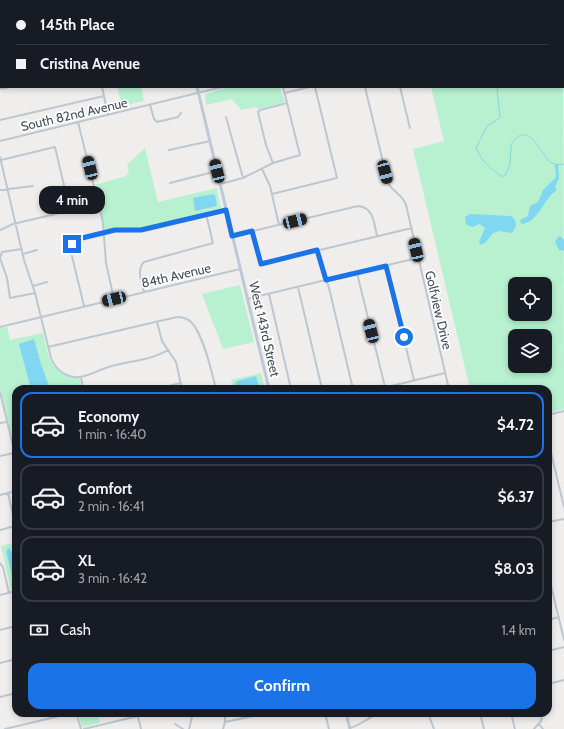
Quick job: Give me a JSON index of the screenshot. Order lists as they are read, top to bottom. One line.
{"streets":{"main road":["West 143rd Street"],"street":["South 82nd Avenue","84th Avenue","Golfview Drive"]},"crossings":[["South 82nd Avenue","West 143rd Street"],["84th Avenue","West 143rd Street"]],"page":{"banner":["145th Place","Cristina Avenue"],"bubble":"4 min","list":[{"name":"Economy","note":"1 min · 16:40","value":"$4.72"},{"name":"Comfort","note":"2 min · 16:41","value":"$6.37"},{"name":"XL","note":"3 min · 16:42","value":"$8.03"}],"pay":["Cash","1.4 km"],"buttons":"Confirm"}}
